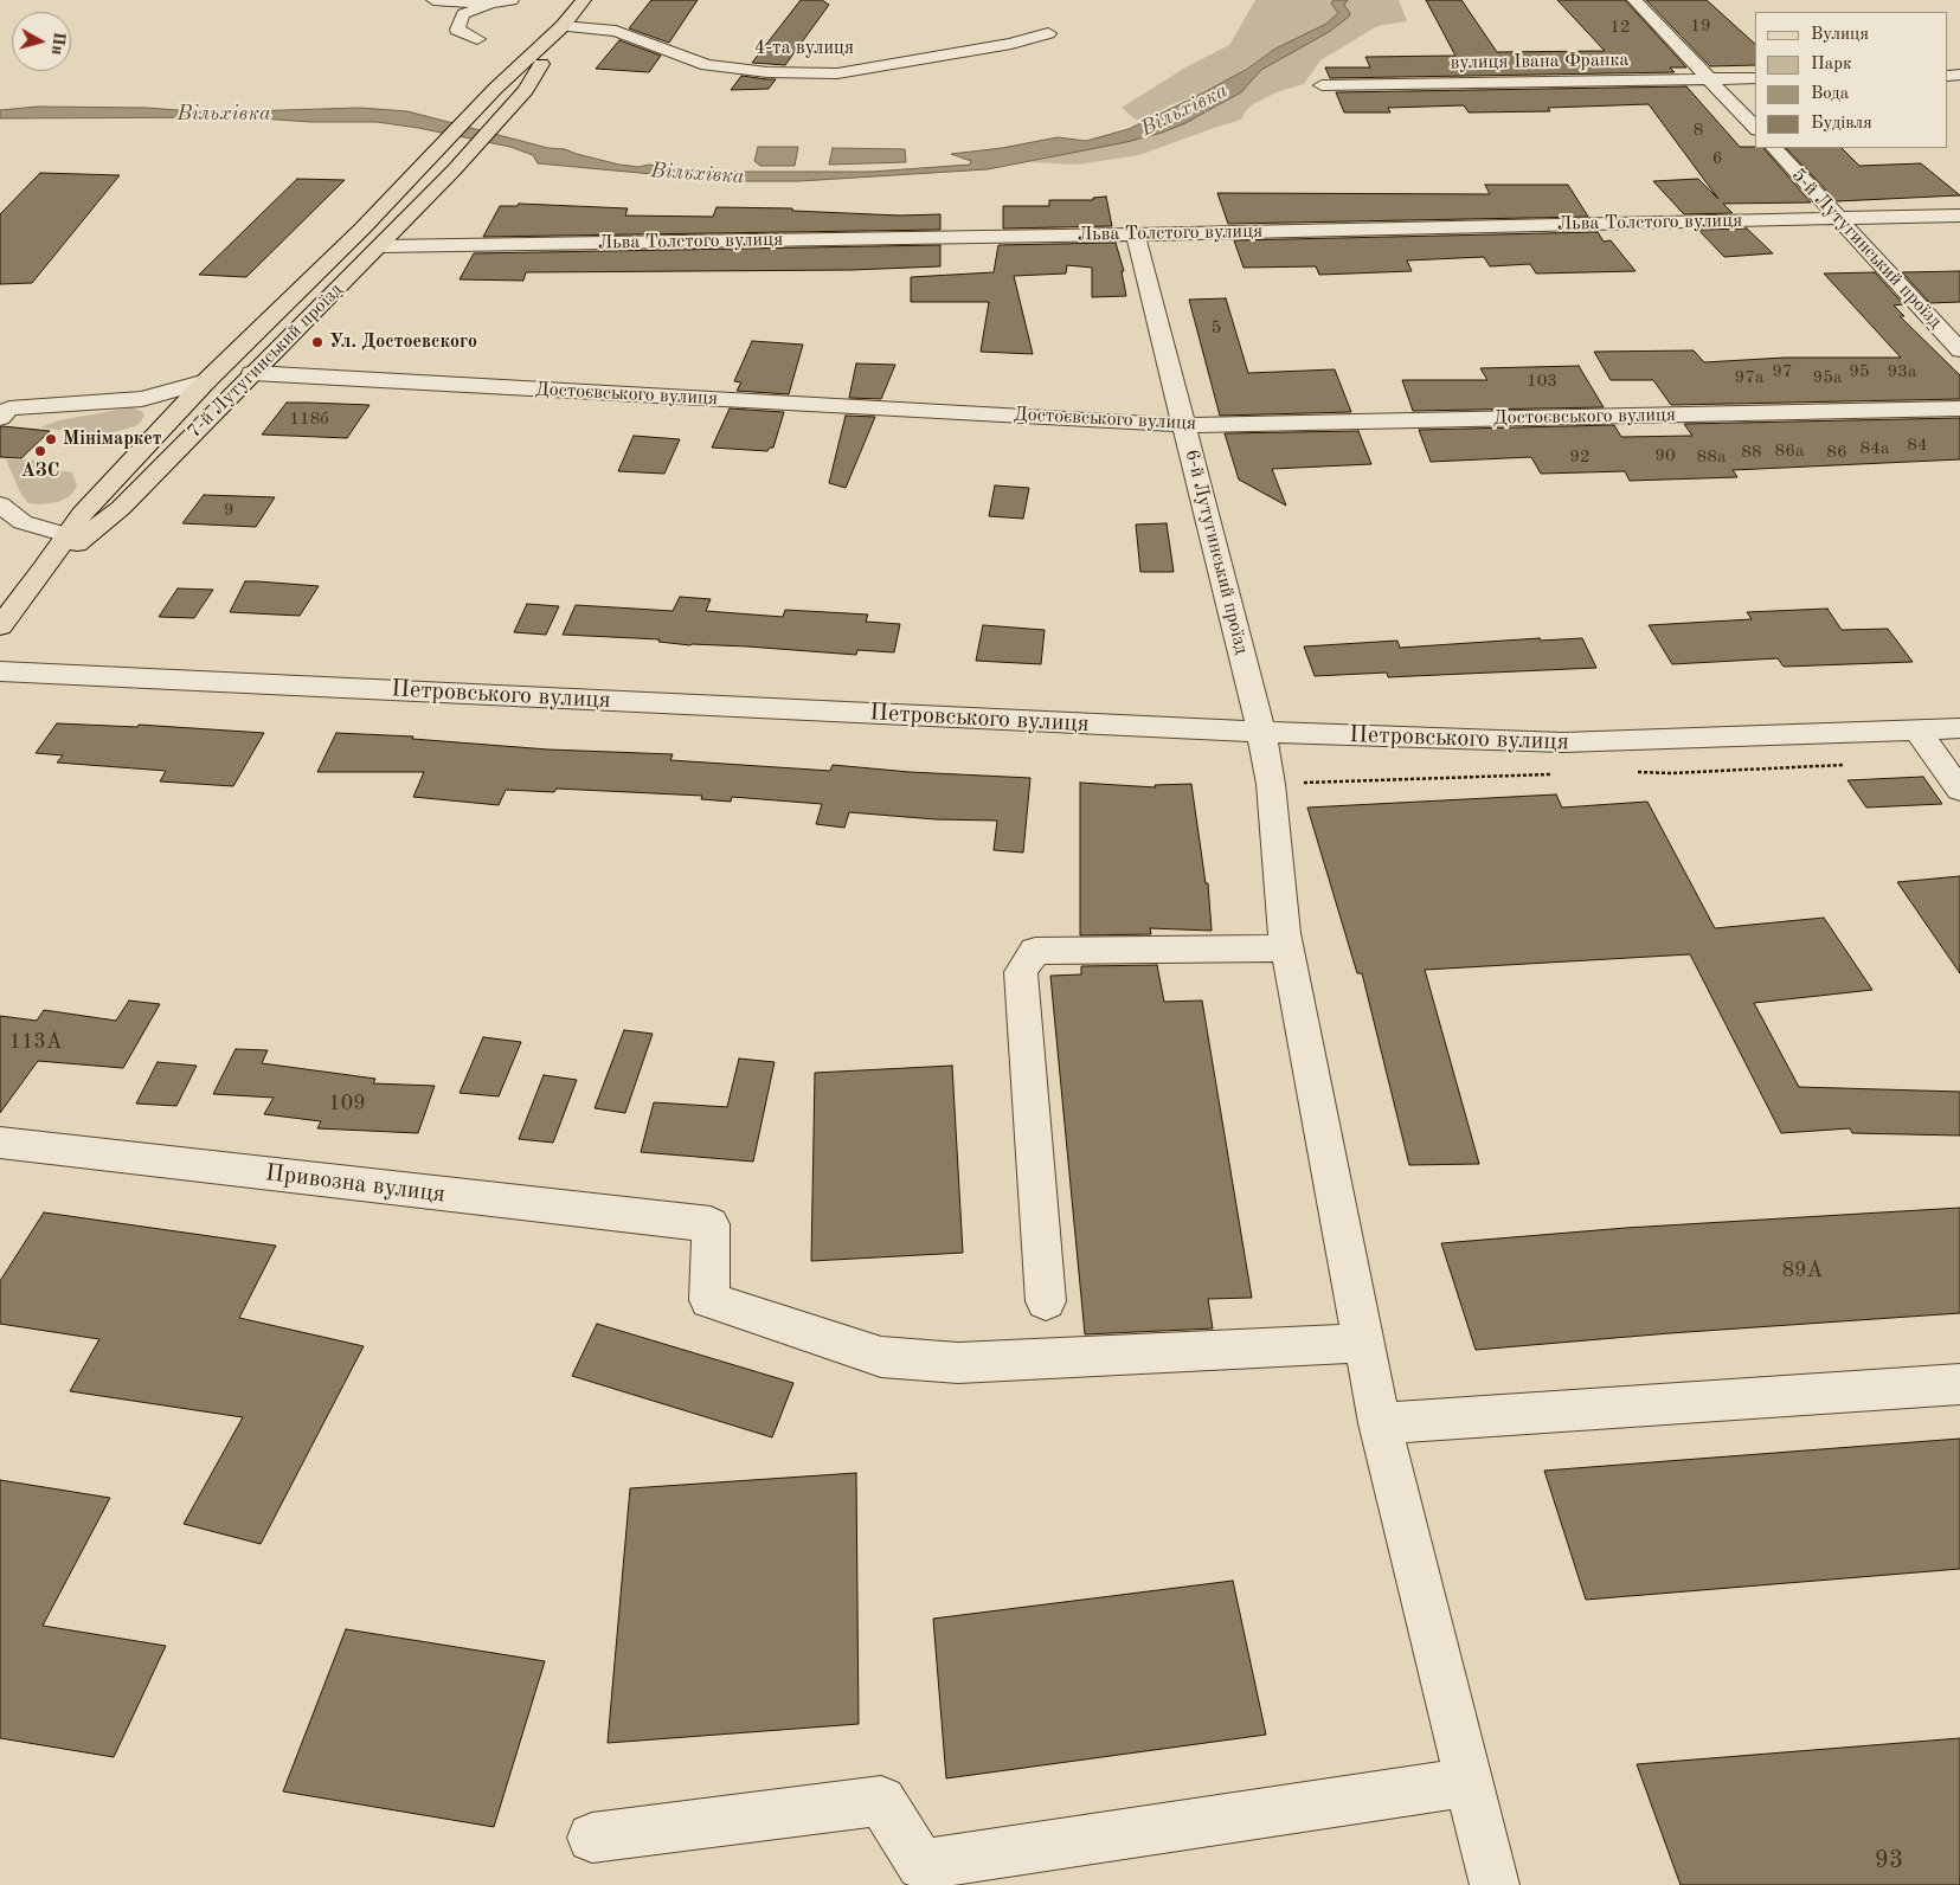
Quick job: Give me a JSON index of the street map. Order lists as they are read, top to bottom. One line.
{"streets":{"main road":["7-й Лутугинський проїзд"],"street":["4-та вулиця","вулиця Івана Франка","Льва Толстого вулиця","5-й Лутугинський проїзд","Достоєвського вулиця","6-й Лутугинський проїзд","Петровського вулиця","Привозна вулиця"]},"crossings":[["4-та вулиця","7-й Лутугинський проїзд"],["Льва Толстого вулиця","5-й Лутугинський проїзд"],["Льва Толстого вулиця","7-й Лутугинський проїзд"],["Льва Толстого вулиця","6-й Лутугинський проїзд"],["7-й Лутугинський проїзд","Достоєвського вулиця"],["Достоєвського вулиця","6-й Лутугинський проїзд"],["6-й Лутугинський проїзд","Петровського вулиця"],["6-й Лутугинський проїзд","Привозна вулиця"]],"water":["Вільхівка"],"places":["Ул. Достоевского","Мінімаркет","АЗС"],"house_numbers":["19","12","8","6","5","97","95","93а","97а","95а","103","118б","84","84а","86а","88","86","90","92","88а","9","113А","109","89А","93"],"legend":["Вулиця","Парк","Вода","Будівля"],"north":"right"}
